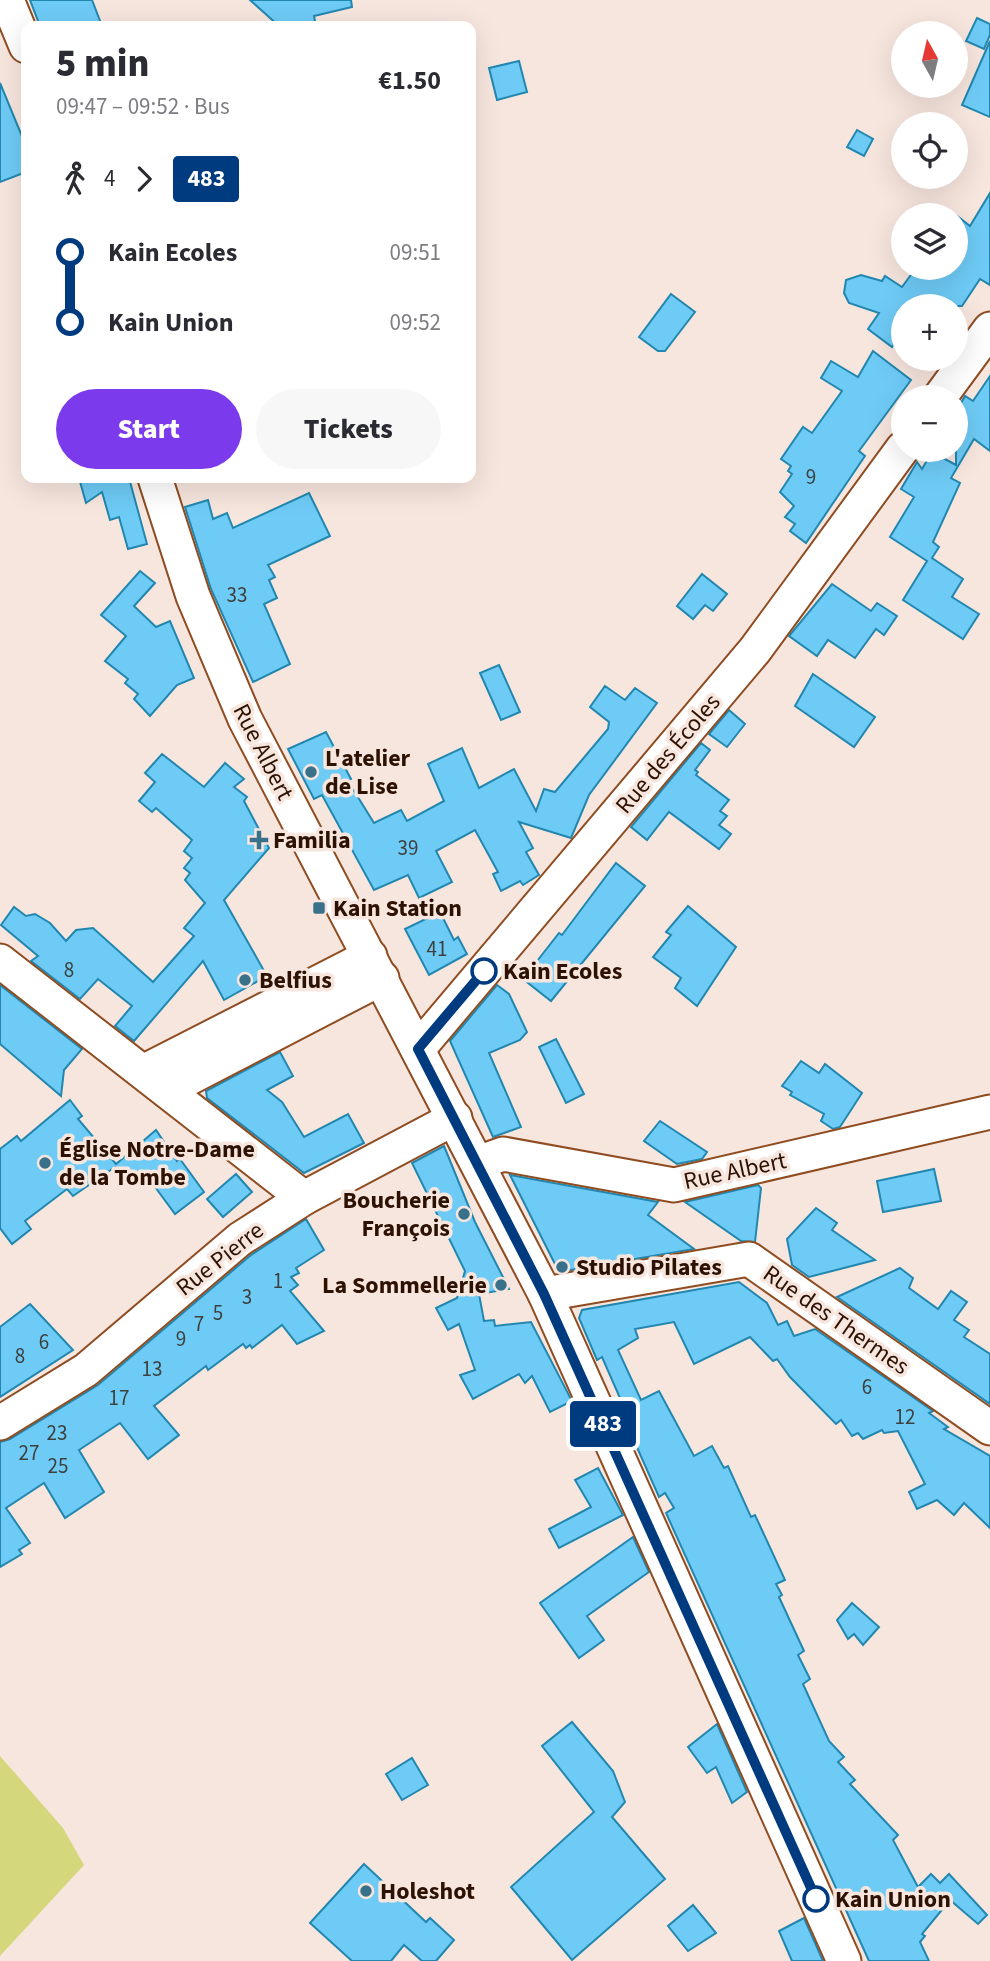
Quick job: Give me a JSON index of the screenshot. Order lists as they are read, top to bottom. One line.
{"streets":{"street":["Rue Albert","Rue des Écoles","Rue Pierre","Rue des Thermes"]},"crossings":[["Rue Albert","Rue des Écoles"],["Rue Albert","Rue Pierre"],["Rue Albert","Rue des Thermes"]],"places":{"other":["L'atelier de Lise","Kain Ecoles","Belfius","Église Notre-Dame de la Tombe","Boucherie François","Studio Pilates","La Sommellerie","Holeshot","Kain Union"],"health":["Familia"],"transit":["Kain Station"]},"lines":["bus line 483"],"house_numbers":["9","33","39","41","8","1","3","5","7","9","6","8","13","6","17","12","23","27","25"],"north":"top","page":{"on_map":"483","map_buttons":["+","−"],"heading":["5 min","09:47 – 09:52 · Bus","€1.50"],"legs":["4","483"],"list":[{"name":"Kain Ecoles","value":"09:51"},{"name":"Kain Union","value":"09:52"}],"buttons":["Start","Tickets"]}}
